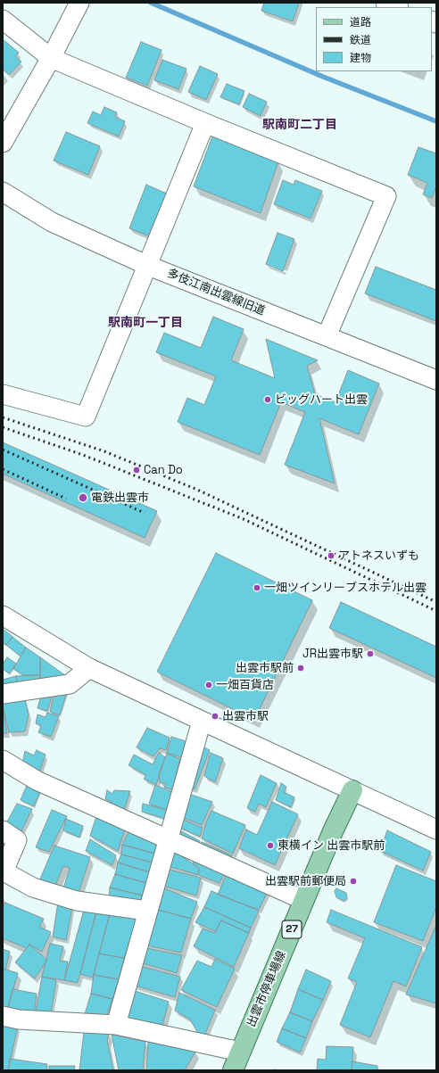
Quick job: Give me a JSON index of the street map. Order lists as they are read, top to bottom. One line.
{"streets":{"main road":["27","出雲市停車場線"],"street":["多伎江南出雲線旧道"]},"districts":["駅南町二丁目","駅南町一丁目"],"places":["ビッグハート出雲","Can Do","電鉄出雲市","アトネスいずも","一畑ツインリーブスホテル出雲","JR出雲市駅","出雲市駅前","一畑百貨店","出雲市駅","東横イン 出雲市駅前","出雲駅前郵便局"],"legend":["道路","鉄道","建物"]}
